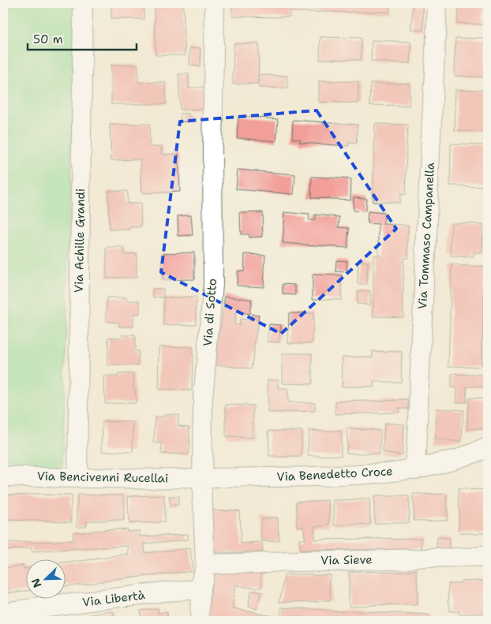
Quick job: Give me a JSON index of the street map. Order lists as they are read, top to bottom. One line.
{"streets":{"street":["Via Tommaso Campanella","Via Achille Grandi","Via di Sotto","Via Benedetto Croce","Via Bencivenni Rucellai","Via Sieve","Via Libertà"]},"crossings":[["Via Tommaso Campanella","Via Benedetto Croce"],["Via Achille Grandi","Via Bencivenni Rucellai"],["Via di Sotto","Via Benedetto Croce"],["Via di Sotto","Via Bencivenni Rucellai"],["Via di Sotto","Via Sieve"],["Via di Sotto","Via Libertà"],["Via Benedetto Croce","Via Bencivenni Rucellai"]],"scale_bar":"50 m","north":"bottom left"}
